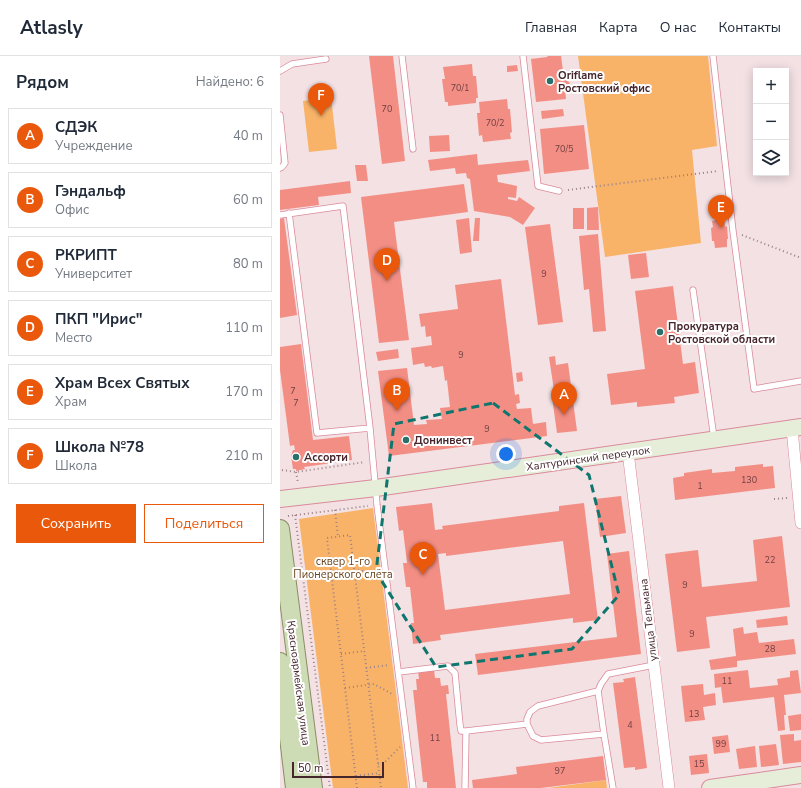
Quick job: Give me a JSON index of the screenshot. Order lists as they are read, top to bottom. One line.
{"streets":{"main road":["Красноармейская улица"],"street":["Халтуринский переулок","улица Тельмана"]},"crossings":[["Халтуринский переулок","улица Тельмана"]],"parks":["сквер 1-го Пионерского слёта"],"places":["Oriflame Ростовский офис","Прокуратура Ростовской области","Донинвест","Ассорти"],"house_numbers":["70/1","70","70/2","70/5","9","9","7","7","9","130","1","22","9","9","28","11","13","4","11","99","15","97"],"scale_bar":"50 m","page":{"header":"Atlasly","nav":["Главная","Карта","О нас","Контакты"],"heading":["Рядом","Найдено: 6"],"map_buttons":["+","−"],"pins":["F","E","D","B","A","C"],"list":[{"mark":"A","name":"СДЭК","note":"Учреждение","value":"40 m"},{"mark":"B","name":"Гэндальф","note":"Офис","value":"60 m"},{"mark":"C","name":"РКРИПТ","note":"Университет","value":"80 m"},{"mark":"D","name":"ПКП \"Ирис\"","note":"Место","value":"110 m"},{"mark":"E","name":"Храм Всех Святых","note":"Храм","value":"170 m"},{"mark":"F","name":"Школа №78","note":"Школа","value":"210 m"}],"buttons":["Сохранить","Поделиться"],"scale":"50 m"}}
